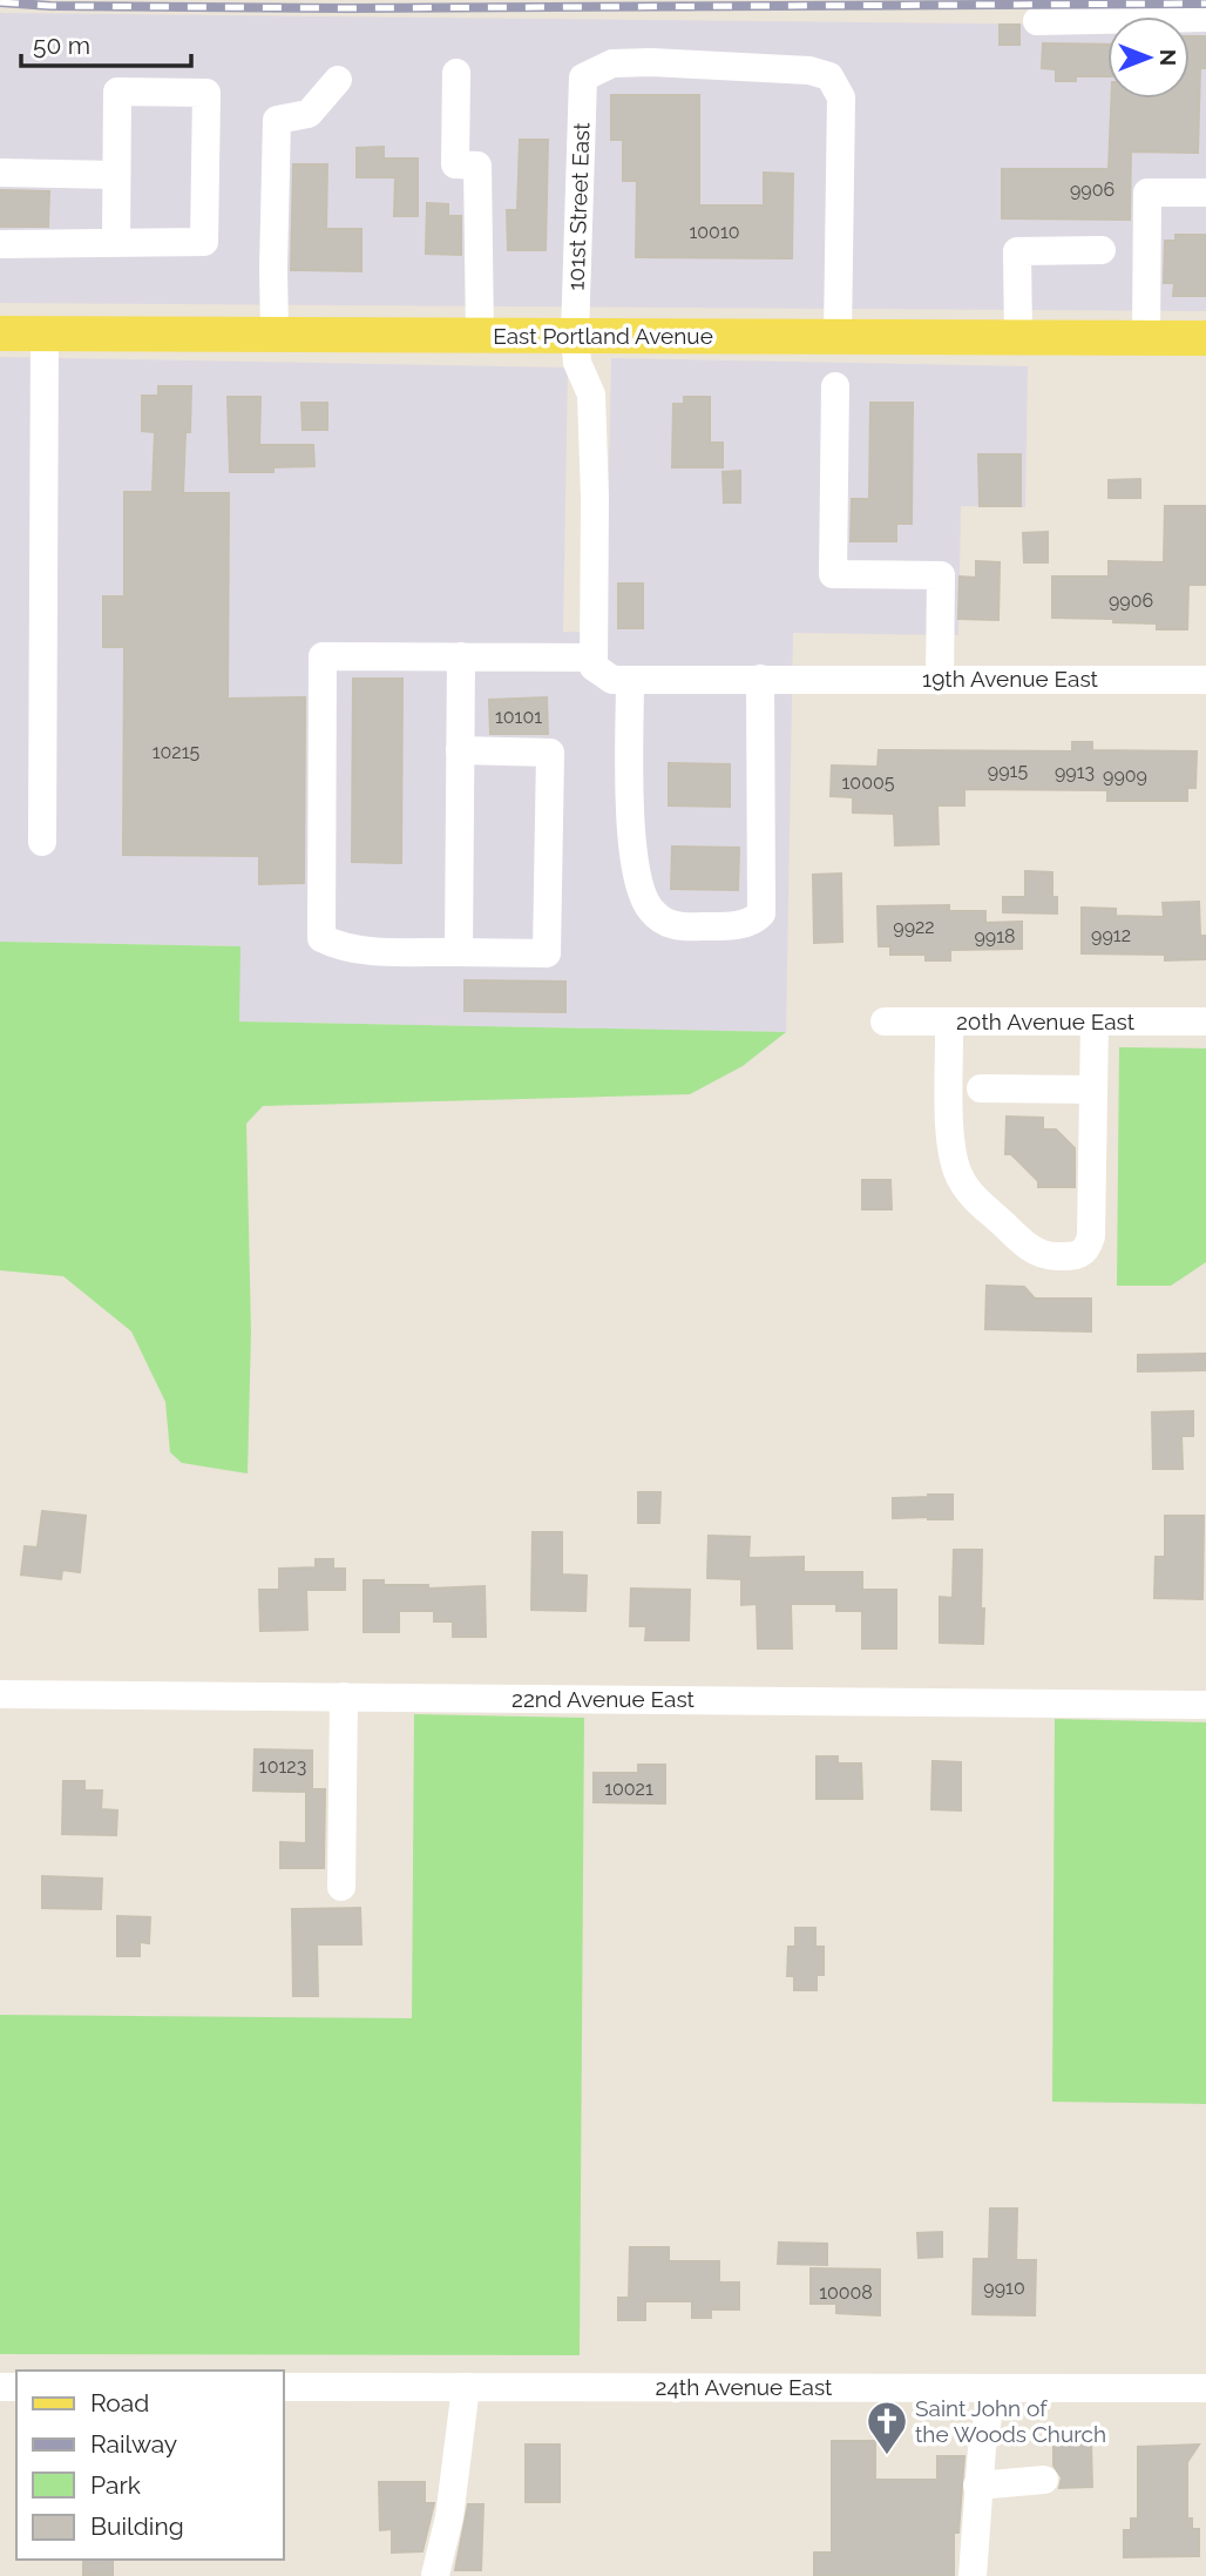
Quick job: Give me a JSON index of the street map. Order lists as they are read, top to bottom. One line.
{"streets":{"main road":["East Portland Avenue"],"street":["101st Street East","19th Avenue East","20th Avenue East","22nd Avenue East","24th Avenue East"]},"crossings":[["101st Street East","East Portland Avenue"]],"places":{"church":["Saint John of the Woods Church"]},"house_numbers":["9906","10010","9906","10101","10215","9915","9913","9909","10005","9922","9912","9918","10123","10021","9910","10008"],"legend":["Road","Railway","Park","Building"],"scale_bar":"50 m","north":"right"}
